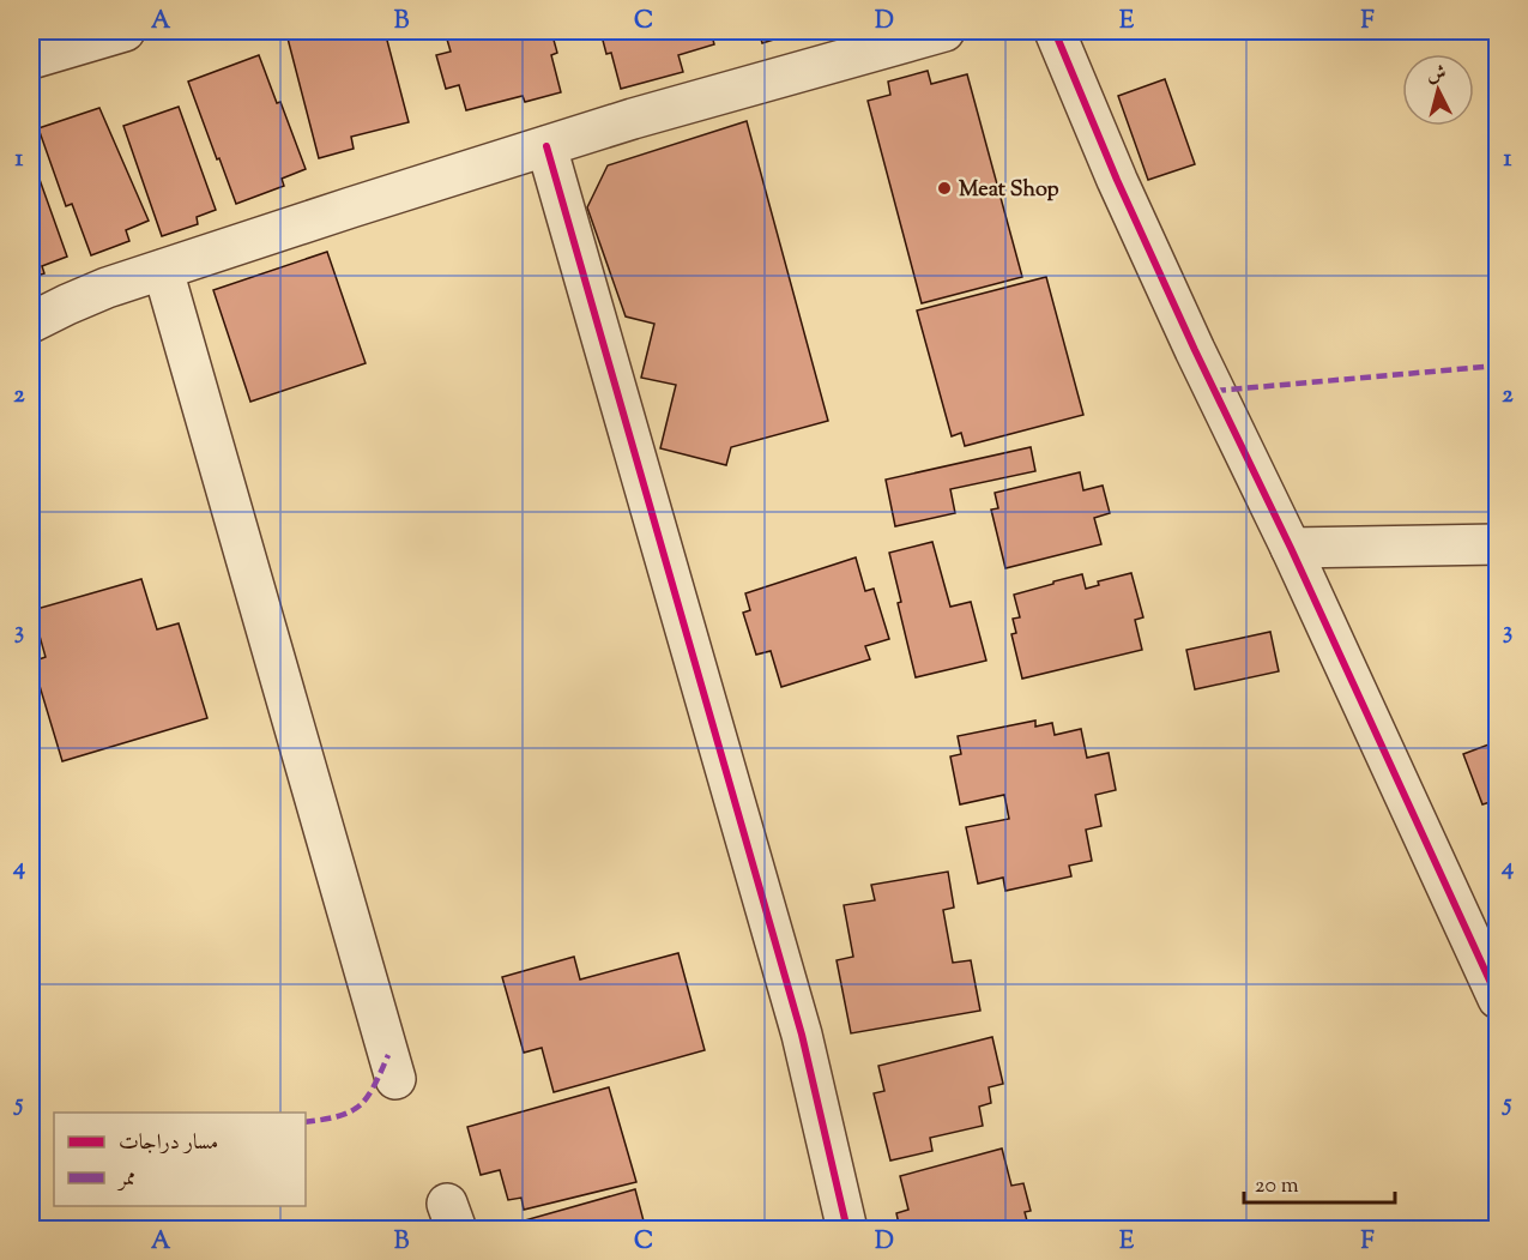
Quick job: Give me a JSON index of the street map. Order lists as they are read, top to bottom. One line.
{"places":["Meat Shop"],"legend":["مسار دراجات","ممر"],"scale_bar":"20 m","north":"top","grid":{"columns":["A","B","C","D","E","F"],"rows":["1","2","3","4","5"]}}
